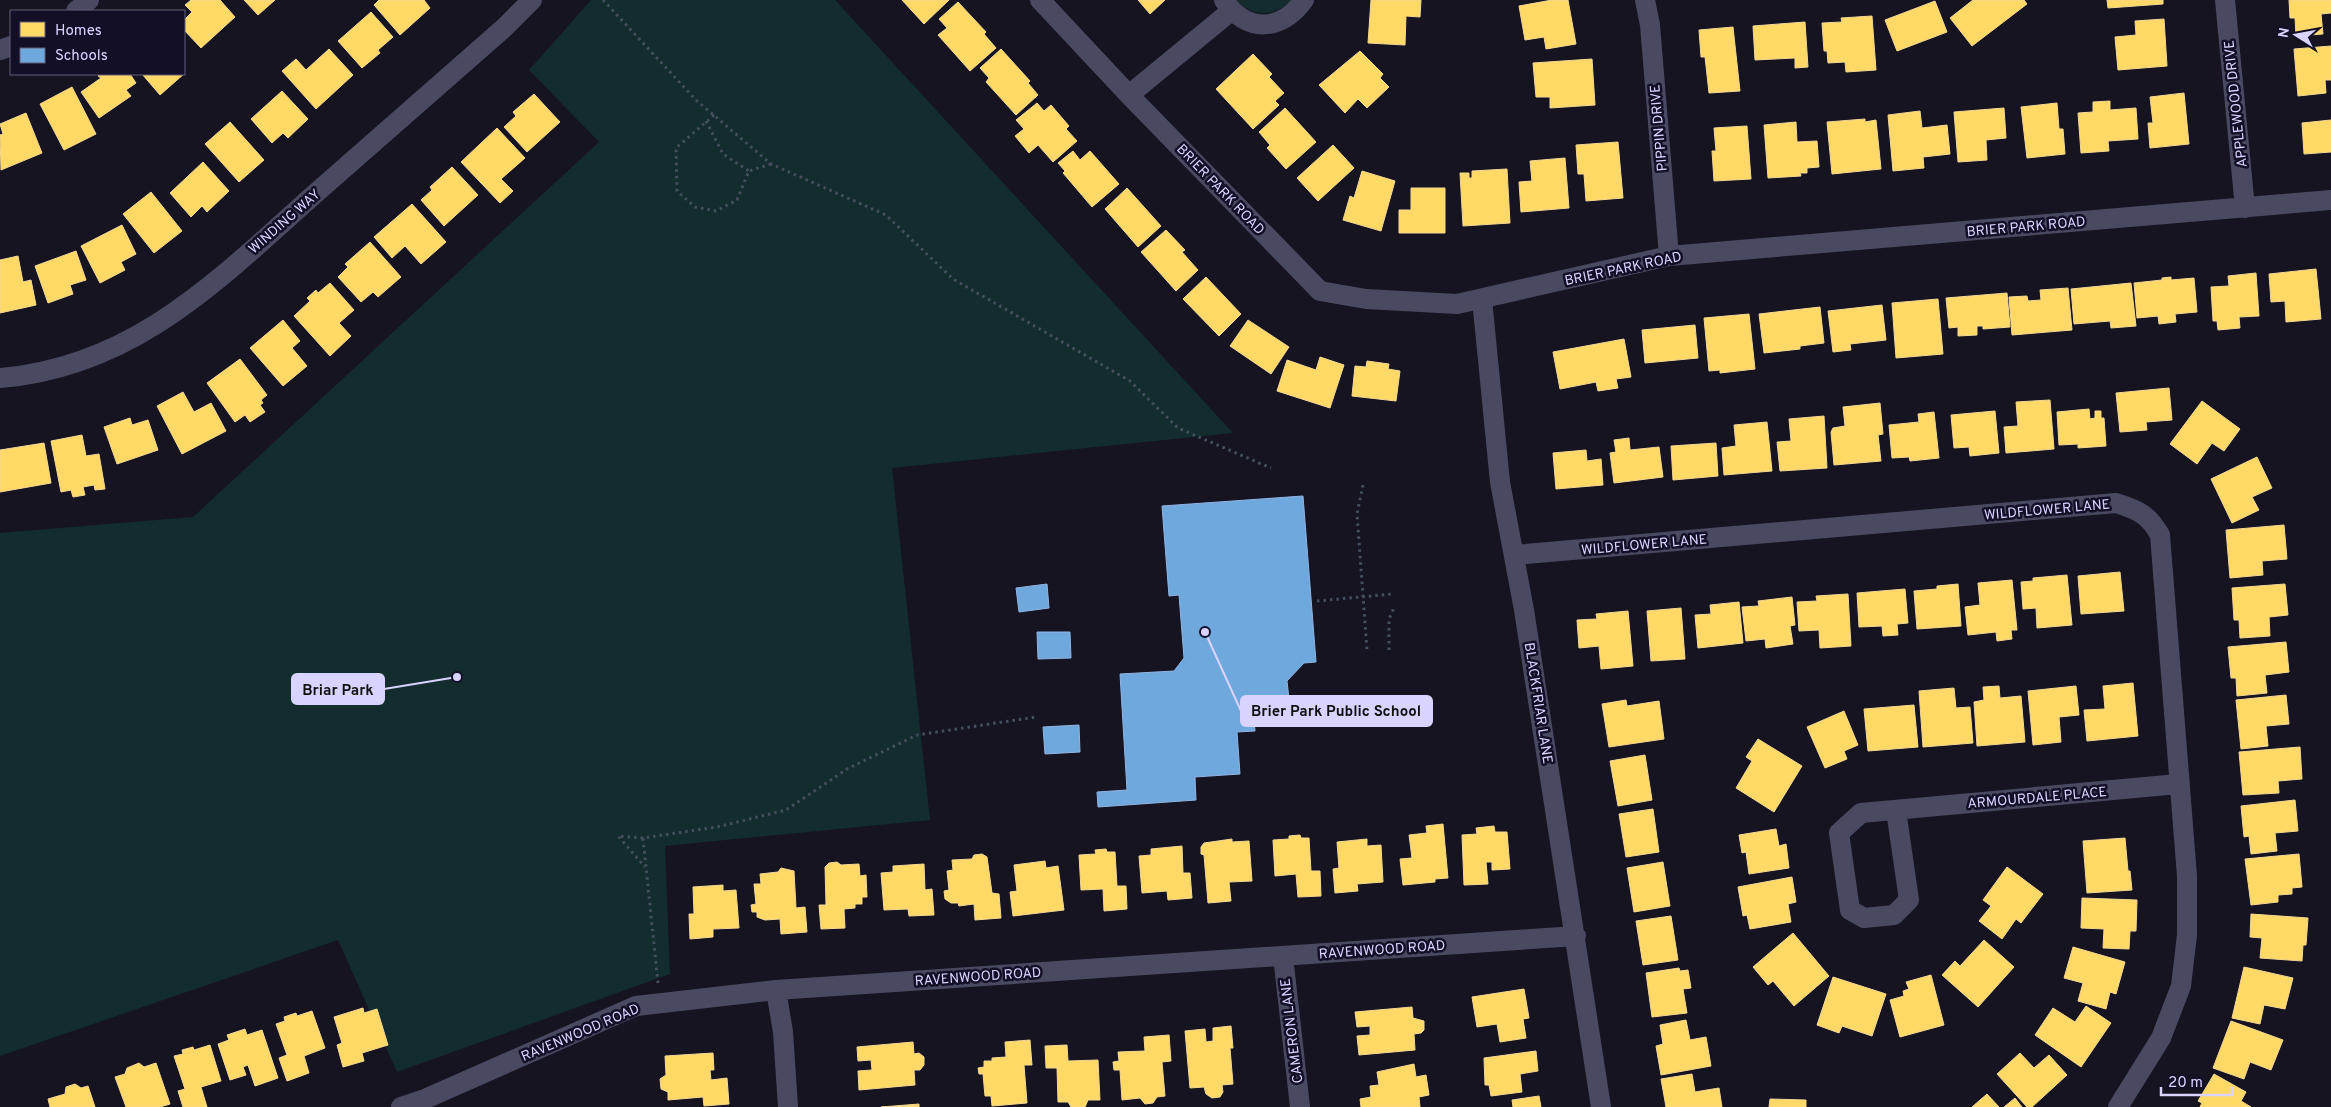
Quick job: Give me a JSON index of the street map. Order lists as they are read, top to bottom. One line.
{"streets":{"street":["APPLEWOOD DRIVE","PIPPIN DRIVE","BRIER PARK ROAD","WINDING WAY","WILDFLOWER LANE","BLACKFRIAR LANE","ARMOURDALE PLACE","RAVENWOOD ROAD","CAMERON LANE"]},"crossings":[["APPLEWOOD DRIVE","BRIER PARK ROAD"],["PIPPIN DRIVE","BRIER PARK ROAD"],["BRIER PARK ROAD","BLACKFRIAR LANE"],["WILDFLOWER LANE","BLACKFRIAR LANE"],["WILDFLOWER LANE","ARMOURDALE PLACE"],["BLACKFRIAR LANE","RAVENWOOD ROAD"],["RAVENWOOD ROAD","CAMERON LANE"]],"places":["Brier Park Public School","Briar Park"],"legend":["Homes","Schools"],"scale_bar":"20 m","north":"left"}
